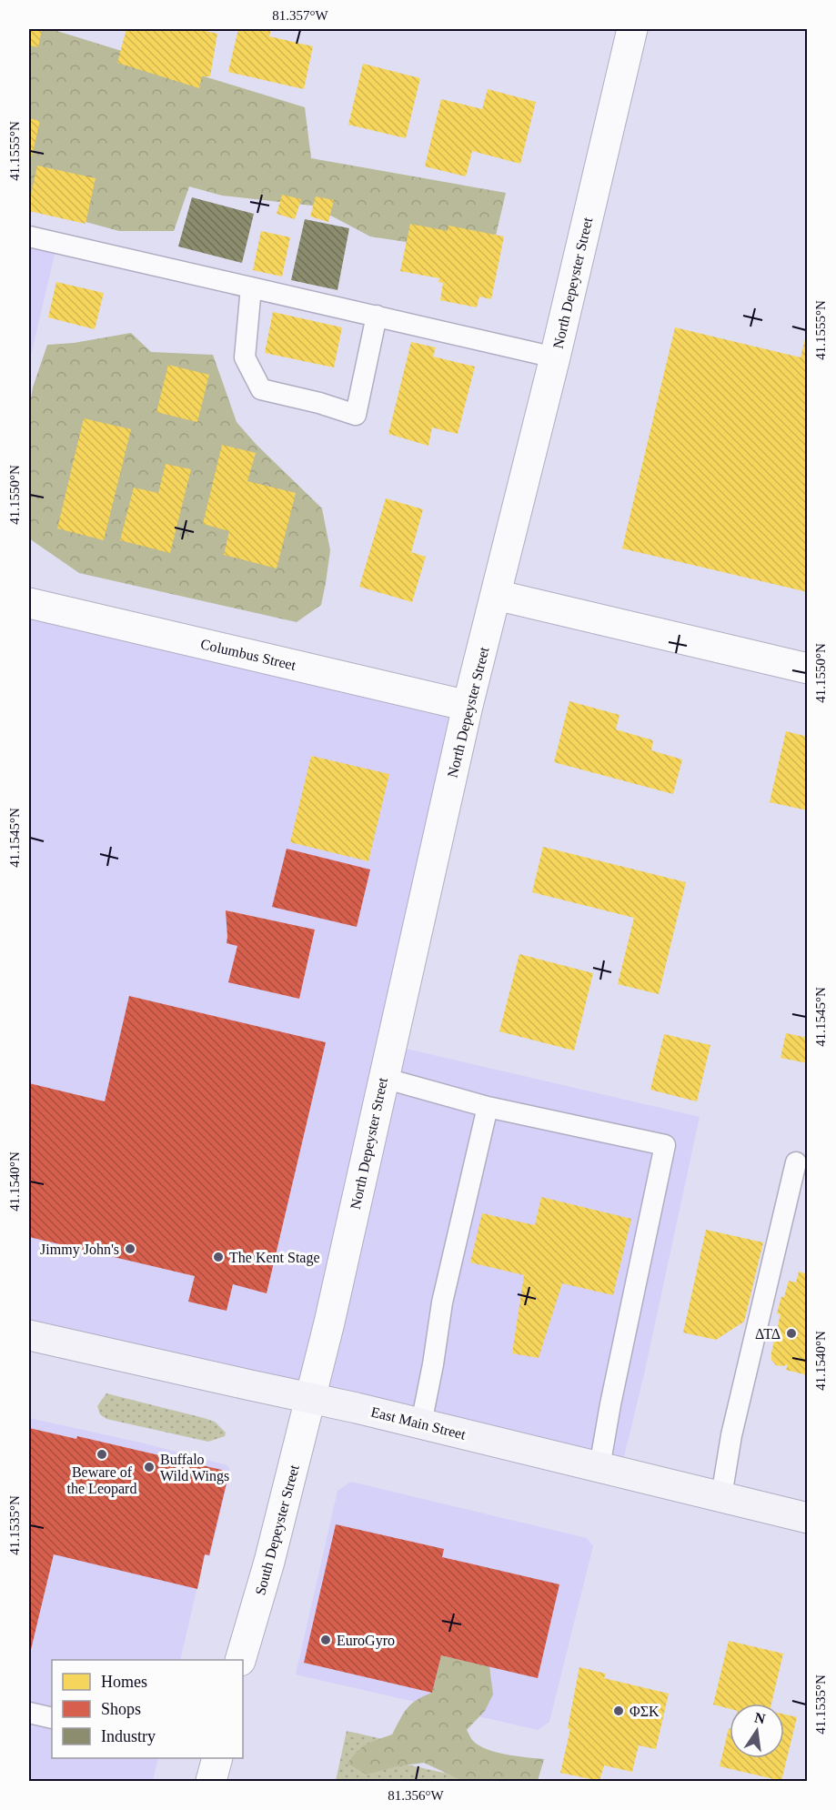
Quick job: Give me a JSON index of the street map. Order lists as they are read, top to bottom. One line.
{"streets":{"main road":["East Main Street"],"street":["North Depeyster Street","Columbus Street","South Depeyster Street"]},"crossings":[["North Depeyster Street","Columbus Street"],["North Depeyster Street","East Main Street"],["North Depeyster Street","South Depeyster Street"],["East Main Street","South Depeyster Street"]],"places":["Jimmy John's","The Kent Stage","ΔΤΔ","Beware of the Leopard","Buffalo Wild Wings","EuroGyro","ΦΣΚ"],"legend":["Homes","Shops","Industry"],"north":"top","coordinates":["81.357°W","41.1555°N","41.1550°N","41.1545°N","41.1540°N","41.1535°N","81.356°W"]}
